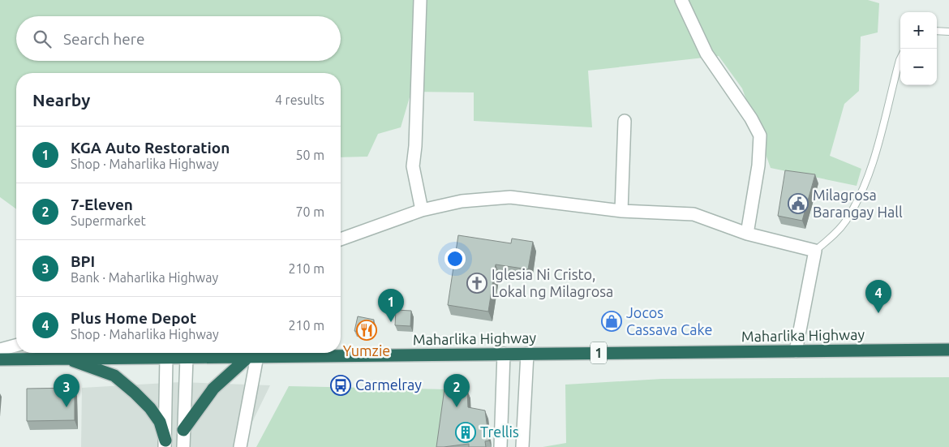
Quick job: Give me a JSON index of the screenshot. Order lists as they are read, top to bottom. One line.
{"streets":{"highway":["Maharlika Highway","1"]},"places":{"public building":["Milagrosa Barangay Hall"],"church":["Iglesia Ni Cristo, Lokal ng Milagrosa"],"shop":["Jocos Cassava Cake"],"restaurant":["Yumzie"],"bus stop":["Carmelray"],"building":["Trellis"]},"page":{"map_buttons":["+","−"],"search":"Search here","heading":["Nearby","4 results"],"list":[{"mark":"1","name":"KGA Auto Restoration","note":"Shop · Maharlika Highway","value":"50 m"},{"mark":"2","name":"7-Eleven","note":"Supermarket","value":"70 m"},{"mark":"3","name":"BPI","note":"Bank · Maharlika Highway","value":"210 m"},{"mark":"4","name":"Plus Home Depot","note":"Shop · Maharlika Highway","value":"210 m"}],"pins":["4","1","2","3"]}}
